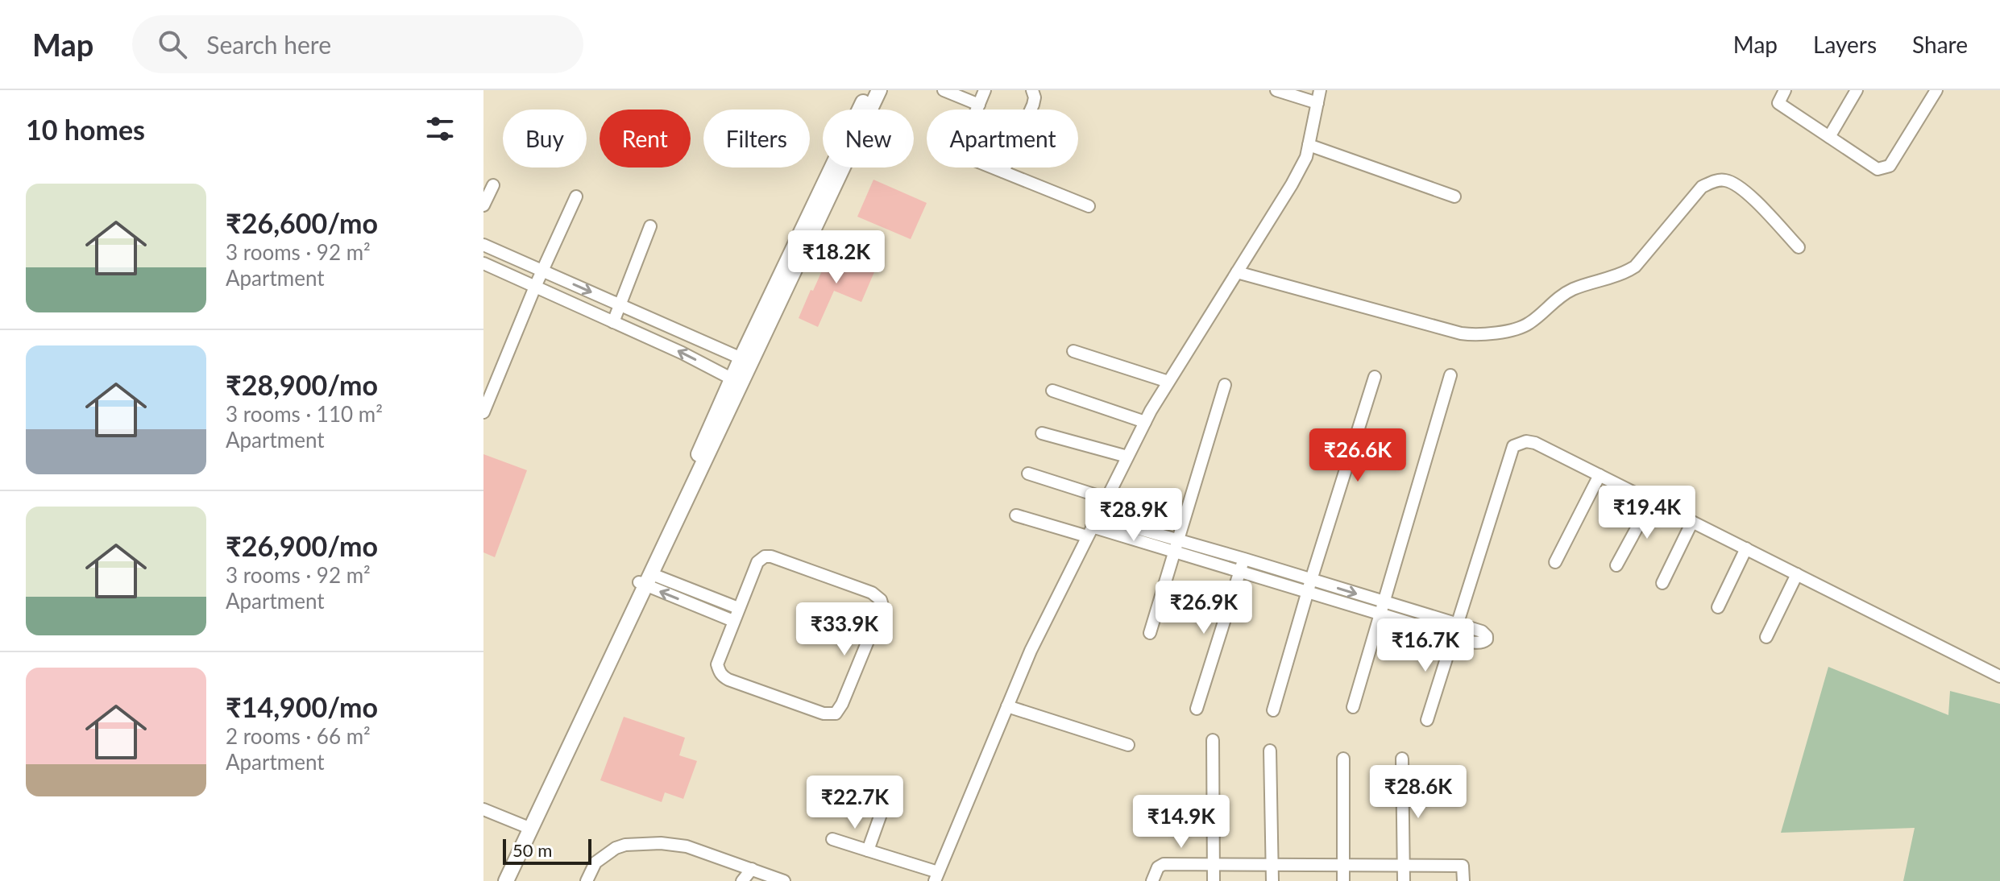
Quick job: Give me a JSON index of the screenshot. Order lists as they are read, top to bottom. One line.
{"scale_bar":"50 m","page":{"header":"Map","search":"Search here","nav":["Map","Layers","Share"],"heading":"10 homes","chip":["Buy","Rent","Filters","New","Apartment"],"list":[{"name":"₹26,600/mo","note":"3 rooms · 92 m² · Apartment"},{"name":"₹28,900/mo","note":"3 rooms · 110 m² · Apartment"},{"name":"₹26,900/mo","note":"3 rooms · 92 m² · Apartment"},{"name":"₹14,900/mo","note":"2 rooms · 66 m² · Apartment"}],"price":["₹18.2K","₹26.6K","₹19.4K","₹28.9K","₹26.9K","₹33.9K","₹16.7K","₹28.6K","₹22.7K","₹14.9K"],"scale":"50 m"}}
